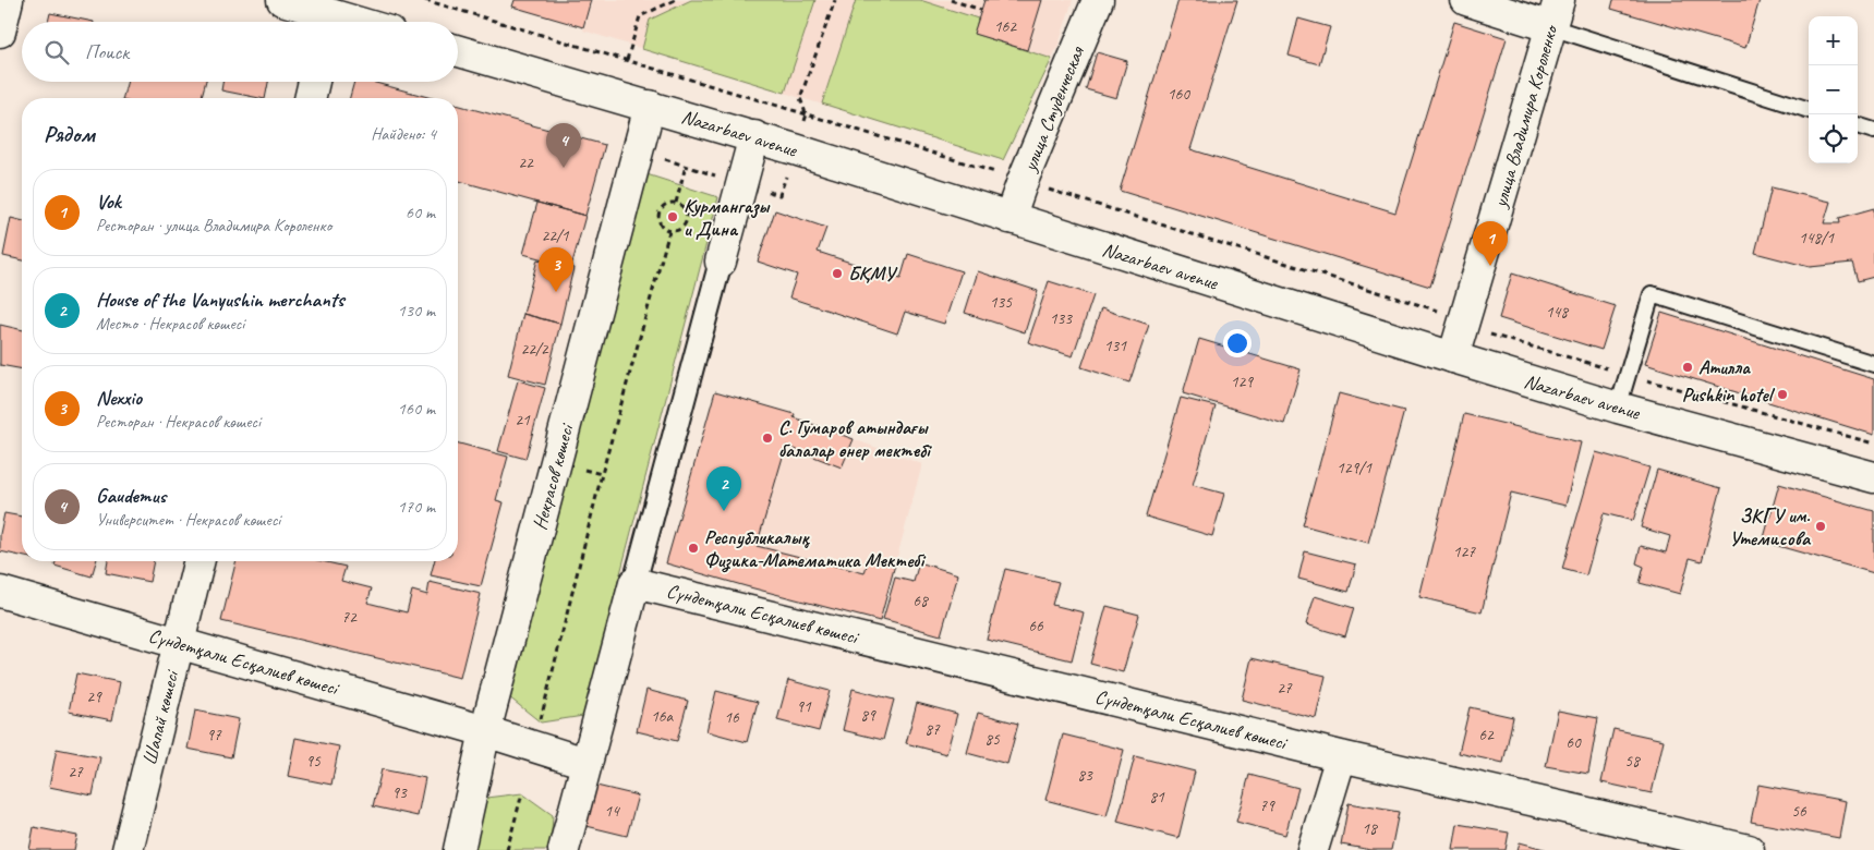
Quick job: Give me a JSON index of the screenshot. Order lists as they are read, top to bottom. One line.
{"streets":{"street":["улица Студенческая","улица Владимира Короленко","Nazarbaev avenue","Некрасов көшесі","Сүндетқали Есқалиев көшесі","Шапай көшесі"]},"crossings":[["улица Студенческая","Nazarbaev avenue"],["улица Владимира Короленко","Nazarbaev avenue"],["Nazarbaev avenue","Некрасов көшесі"],["Некрасов көшесі","Сүндетқали Есқалиев көшесі"],["Сүндетқали Есқалиев көшесі","Шапай көшесі"]],"places":["Курмангазы и Дина","БҚМУ","Атилла","Pushkin hotel","С. Гумаров атындағы балалар өнер мектебі","ЗКГУ им. Утемисова","Республикалық Физика-Математика Мектебі"],"house_numbers":["162","160","22","22/1","148/1","135","148","133","131","22/2","129","21","129/1","127","68","72","66","27","29","91","89","16а","16","87","97","62","85","60","95","58","27","83","93","81","79","14","56","18"],"page":{"map_buttons":["+","−"],"search":"Поиск","heading":["Рядом","Найдено: 4"],"pins":["4","1","3","2"],"list":[{"mark":"1","name":"Vok","note":"Ресторан · улица Владимира Короленко","value":"60 m"},{"mark":"2","name":"House of the Vanyushin merchants","note":"Место · Некрасов көшесі","value":"130 m"},{"mark":"3","name":"Nexxio","note":"Ресторан · Некрасов көшесі","value":"160 m"},{"mark":"4","name":"Gaudemus","note":"Университет · Некрасов көшесі","value":"170 m"}]}}
